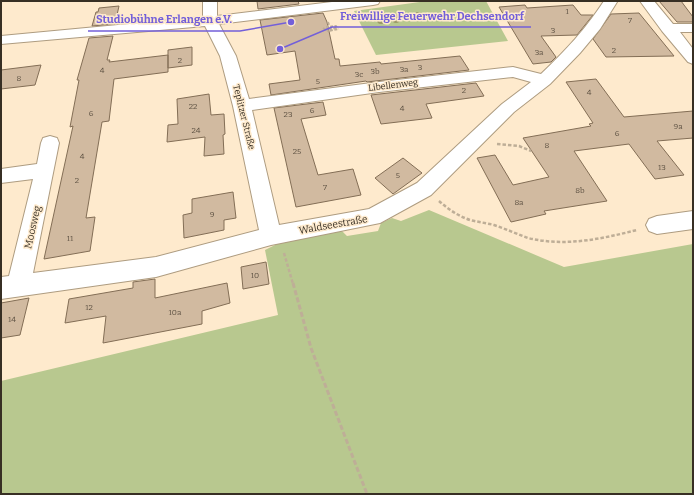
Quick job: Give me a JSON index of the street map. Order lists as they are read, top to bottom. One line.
{"streets":{"street":["Libellenweg","Teplitzer Straße","Waldseestraße","Moosweg"]},"crossings":[["Libellenweg","Teplitzer Straße"],["Libellenweg","Waldseestraße"],["Teplitzer Straße","Waldseestraße"],["Waldseestraße","Moosweg"]],"places":["Studiobühne Erlangen e.V.","Freiwillige Feuerwehr Dechsendorf"],"house_numbers":["1","7","3","2","3a","2","3","3a","4","3b","3c","8","5","2","4","22","4","6","6","23","9a","24","6","8","25","4","13","5","2","7","8b","8a","9","11","10","12","10a","14"]}
